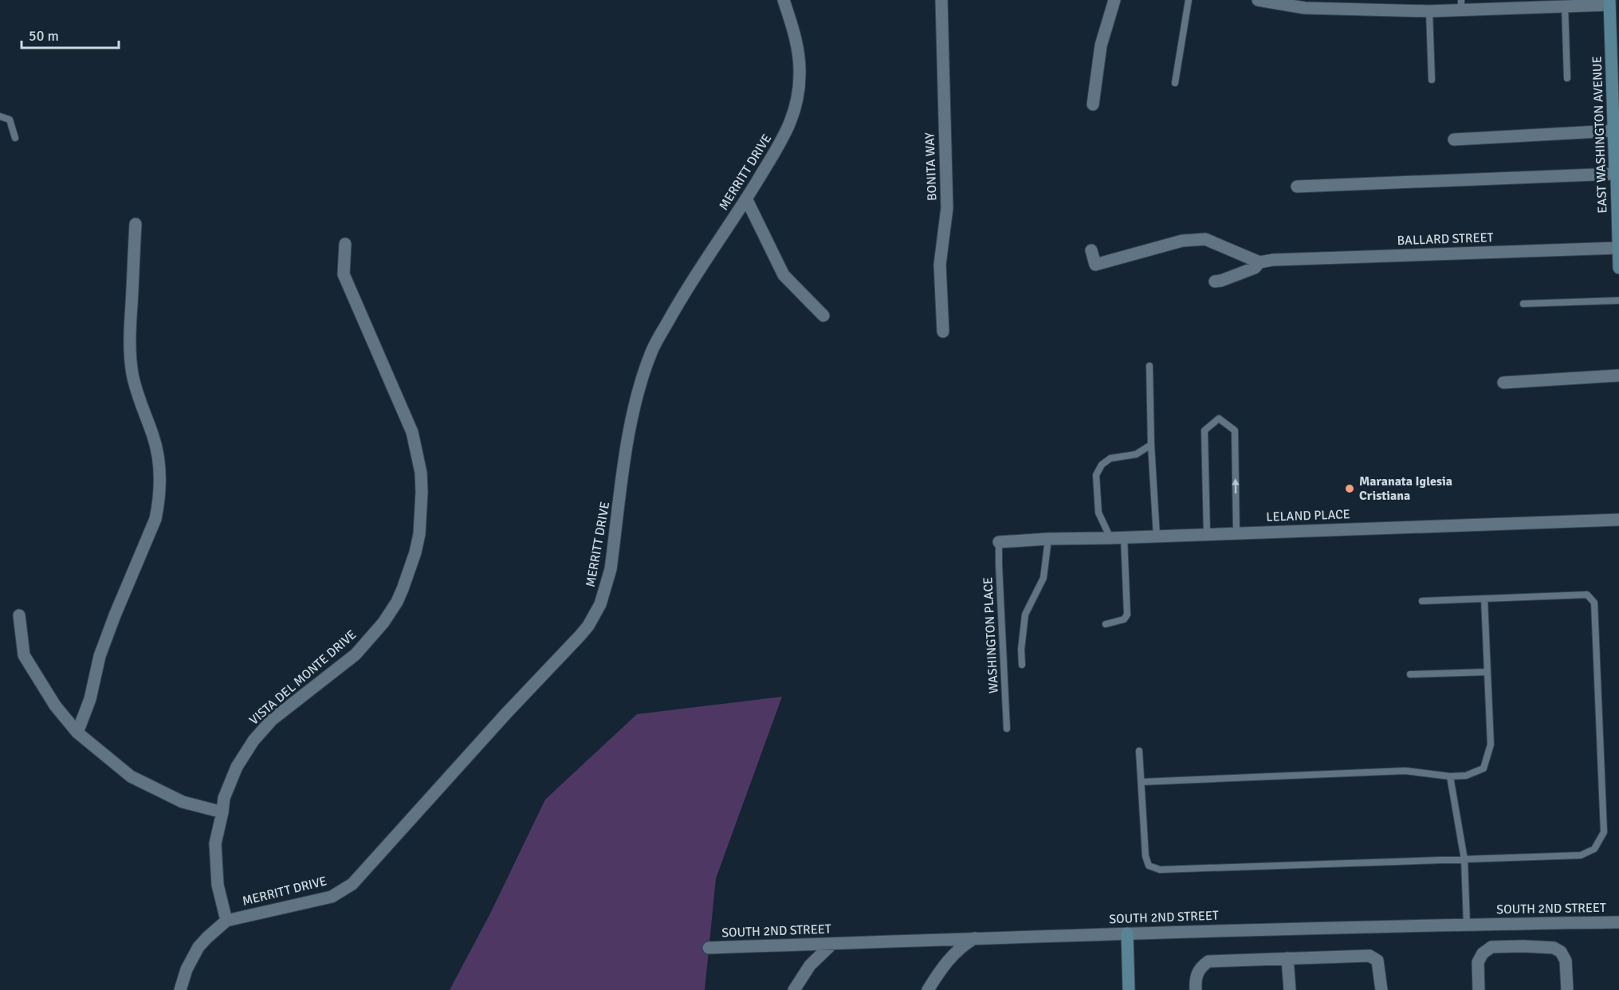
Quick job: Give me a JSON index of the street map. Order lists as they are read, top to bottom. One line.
{"streets":{"main road":["EAST WASHINGTON AVENUE"],"street":["BONITA WAY","MERRITT DRIVE","BALLARD STREET","LELAND PLACE","VISTA DEL MONTE DRIVE","SOUTH 2ND STREET"],"lane":["WASHINGTON PLACE"]},"crossings":[["EAST WASHINGTON AVENUE","BALLARD STREET"],["MERRITT DRIVE","VISTA DEL MONTE DRIVE"],["LELAND PLACE","WASHINGTON PLACE"]],"places":["Maranata Iglesia Cristiana"],"scale_bar":"50 m"}
